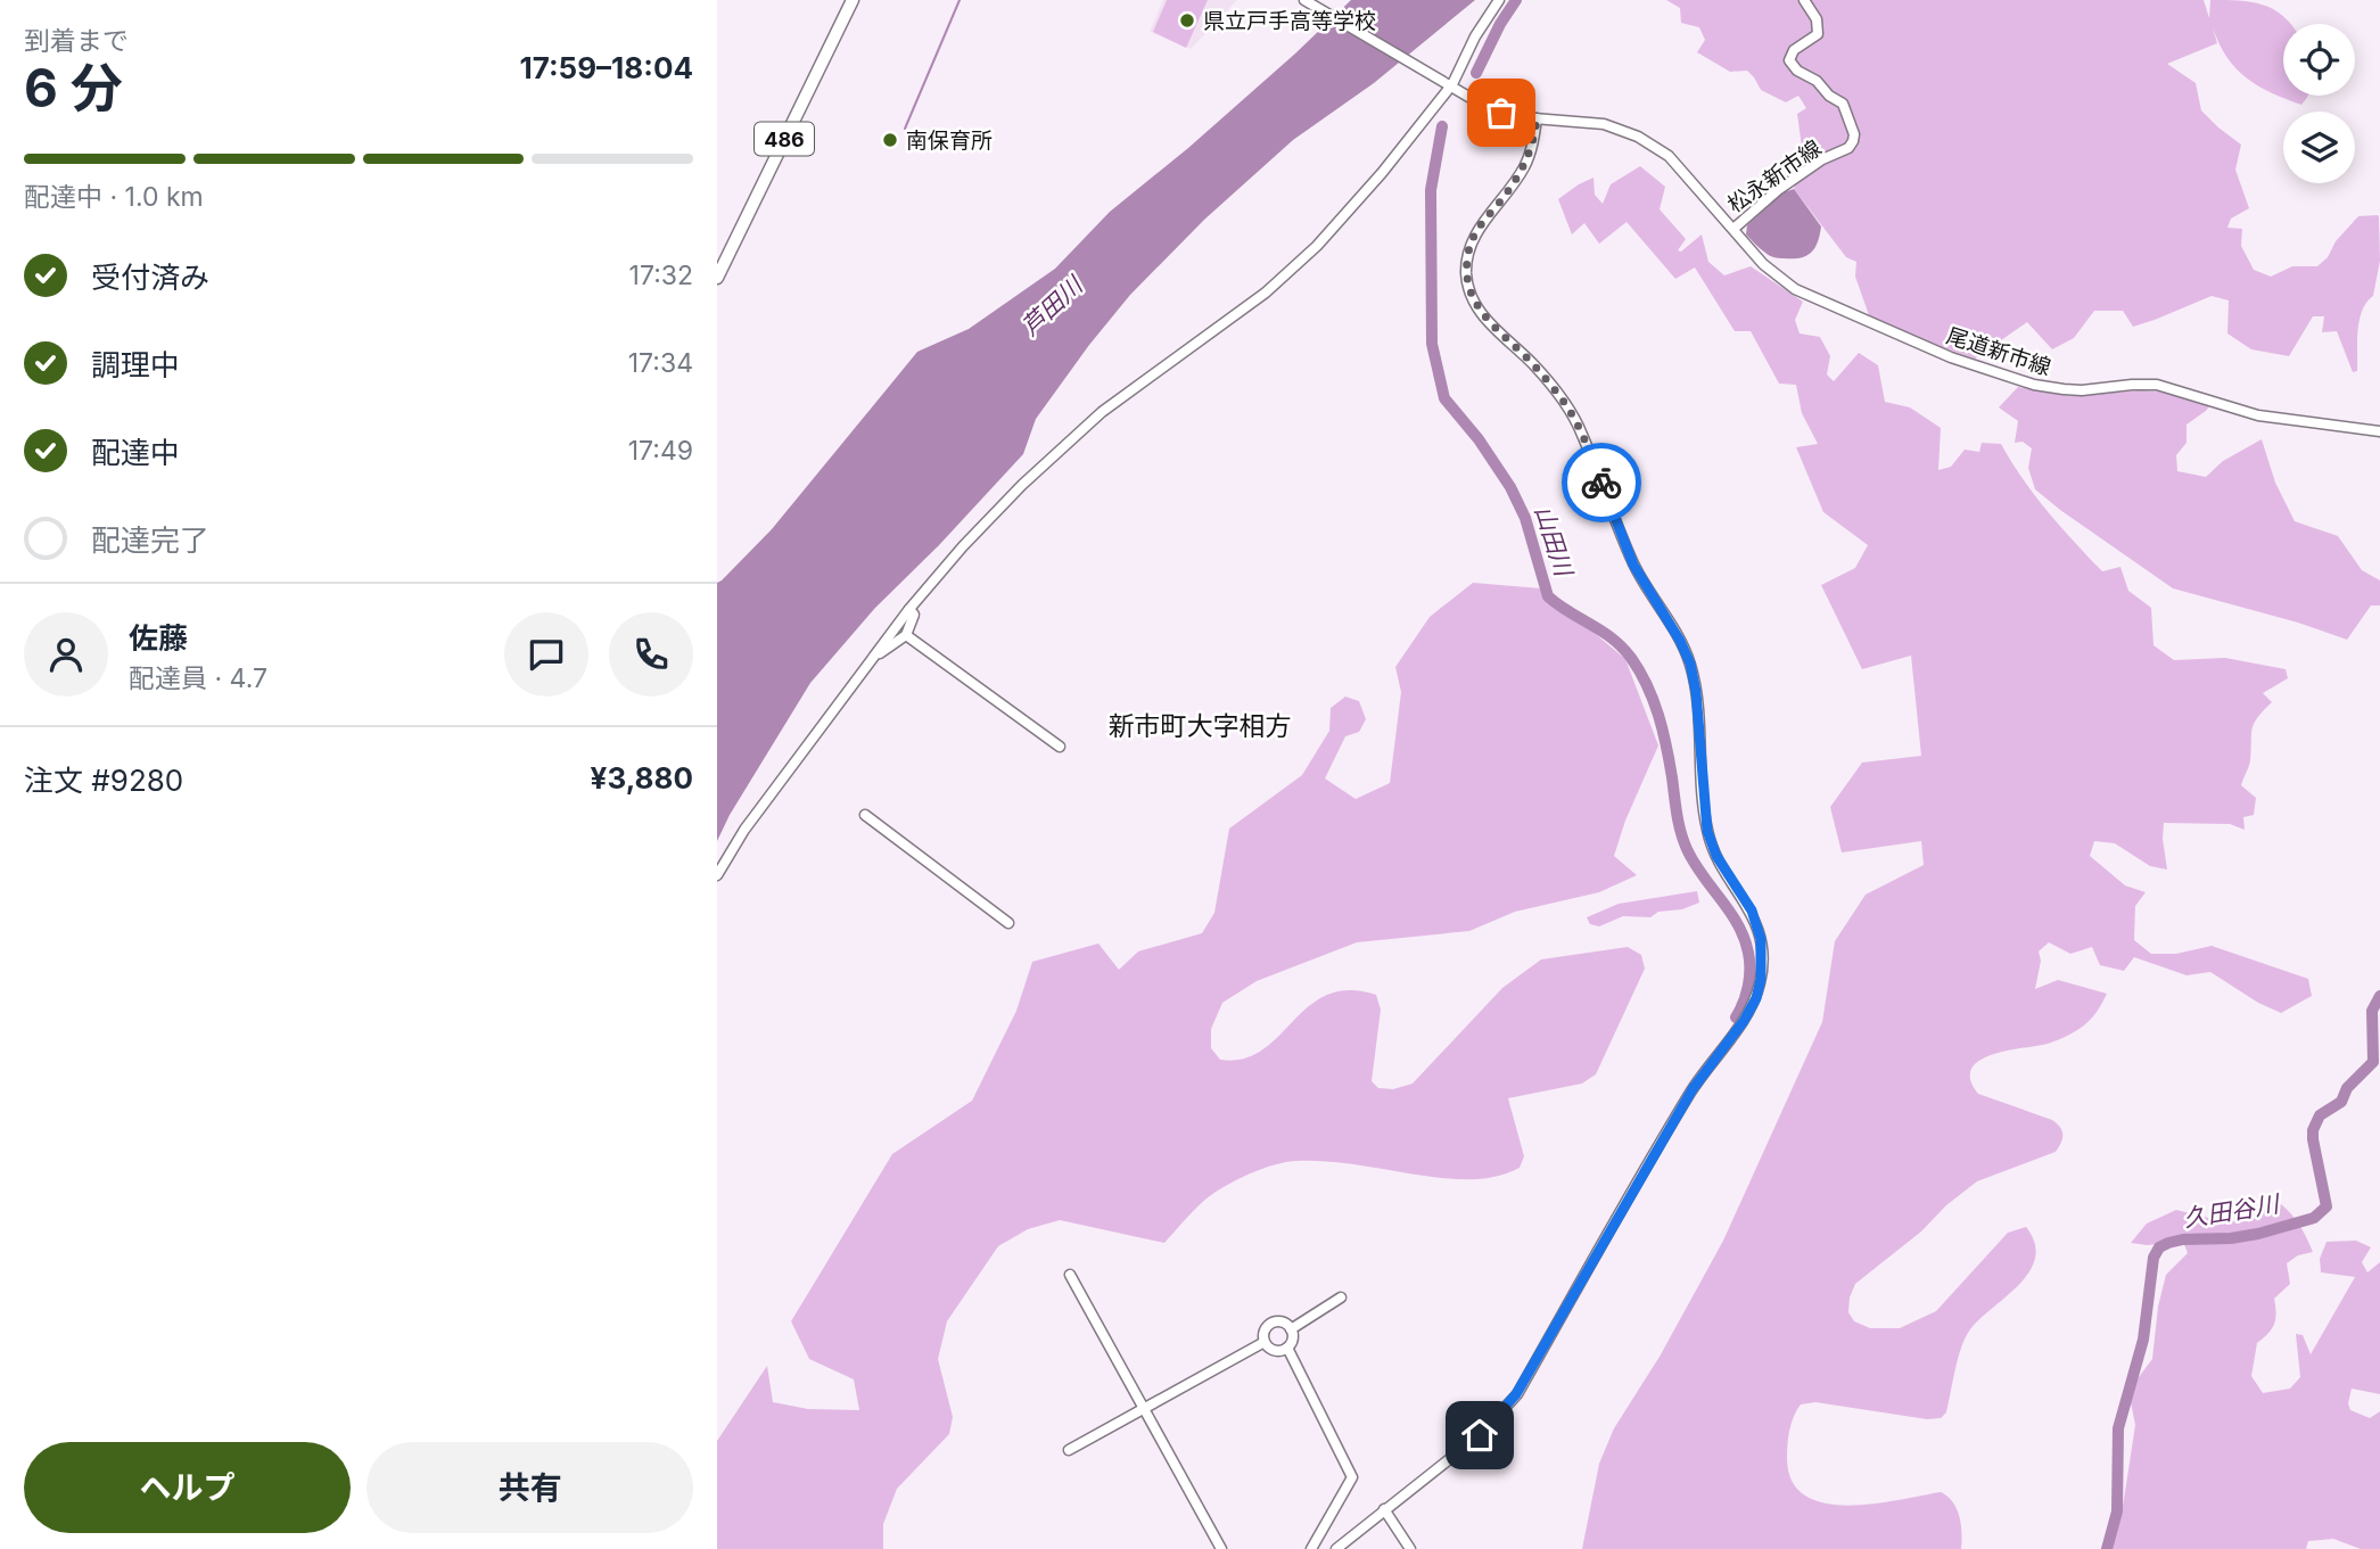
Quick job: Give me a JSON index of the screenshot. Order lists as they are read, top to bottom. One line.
{"streets":{"highway":["486"],"street":["松永新市線","尾道新市線"]},"crossings":[["松永新市線","尾道新市線"]],"districts":["新市町大字相方"],"water":["芦田川","山田川","久田谷川"],"places":["県立戸手高等学校","南保育所"],"page":{"heading":["6 分","到着まで","17:59–18:04"],"panel":["佐藤","配達員 · 4.7","注文 #9280","¥3,880"],"bar":"配達中 · 1.0 km","list":[["受付済み","17:32"],["調理中","17:34"],["配達中","17:49"],"配達完了"],"buttons":["ヘルプ","共有"]}}
